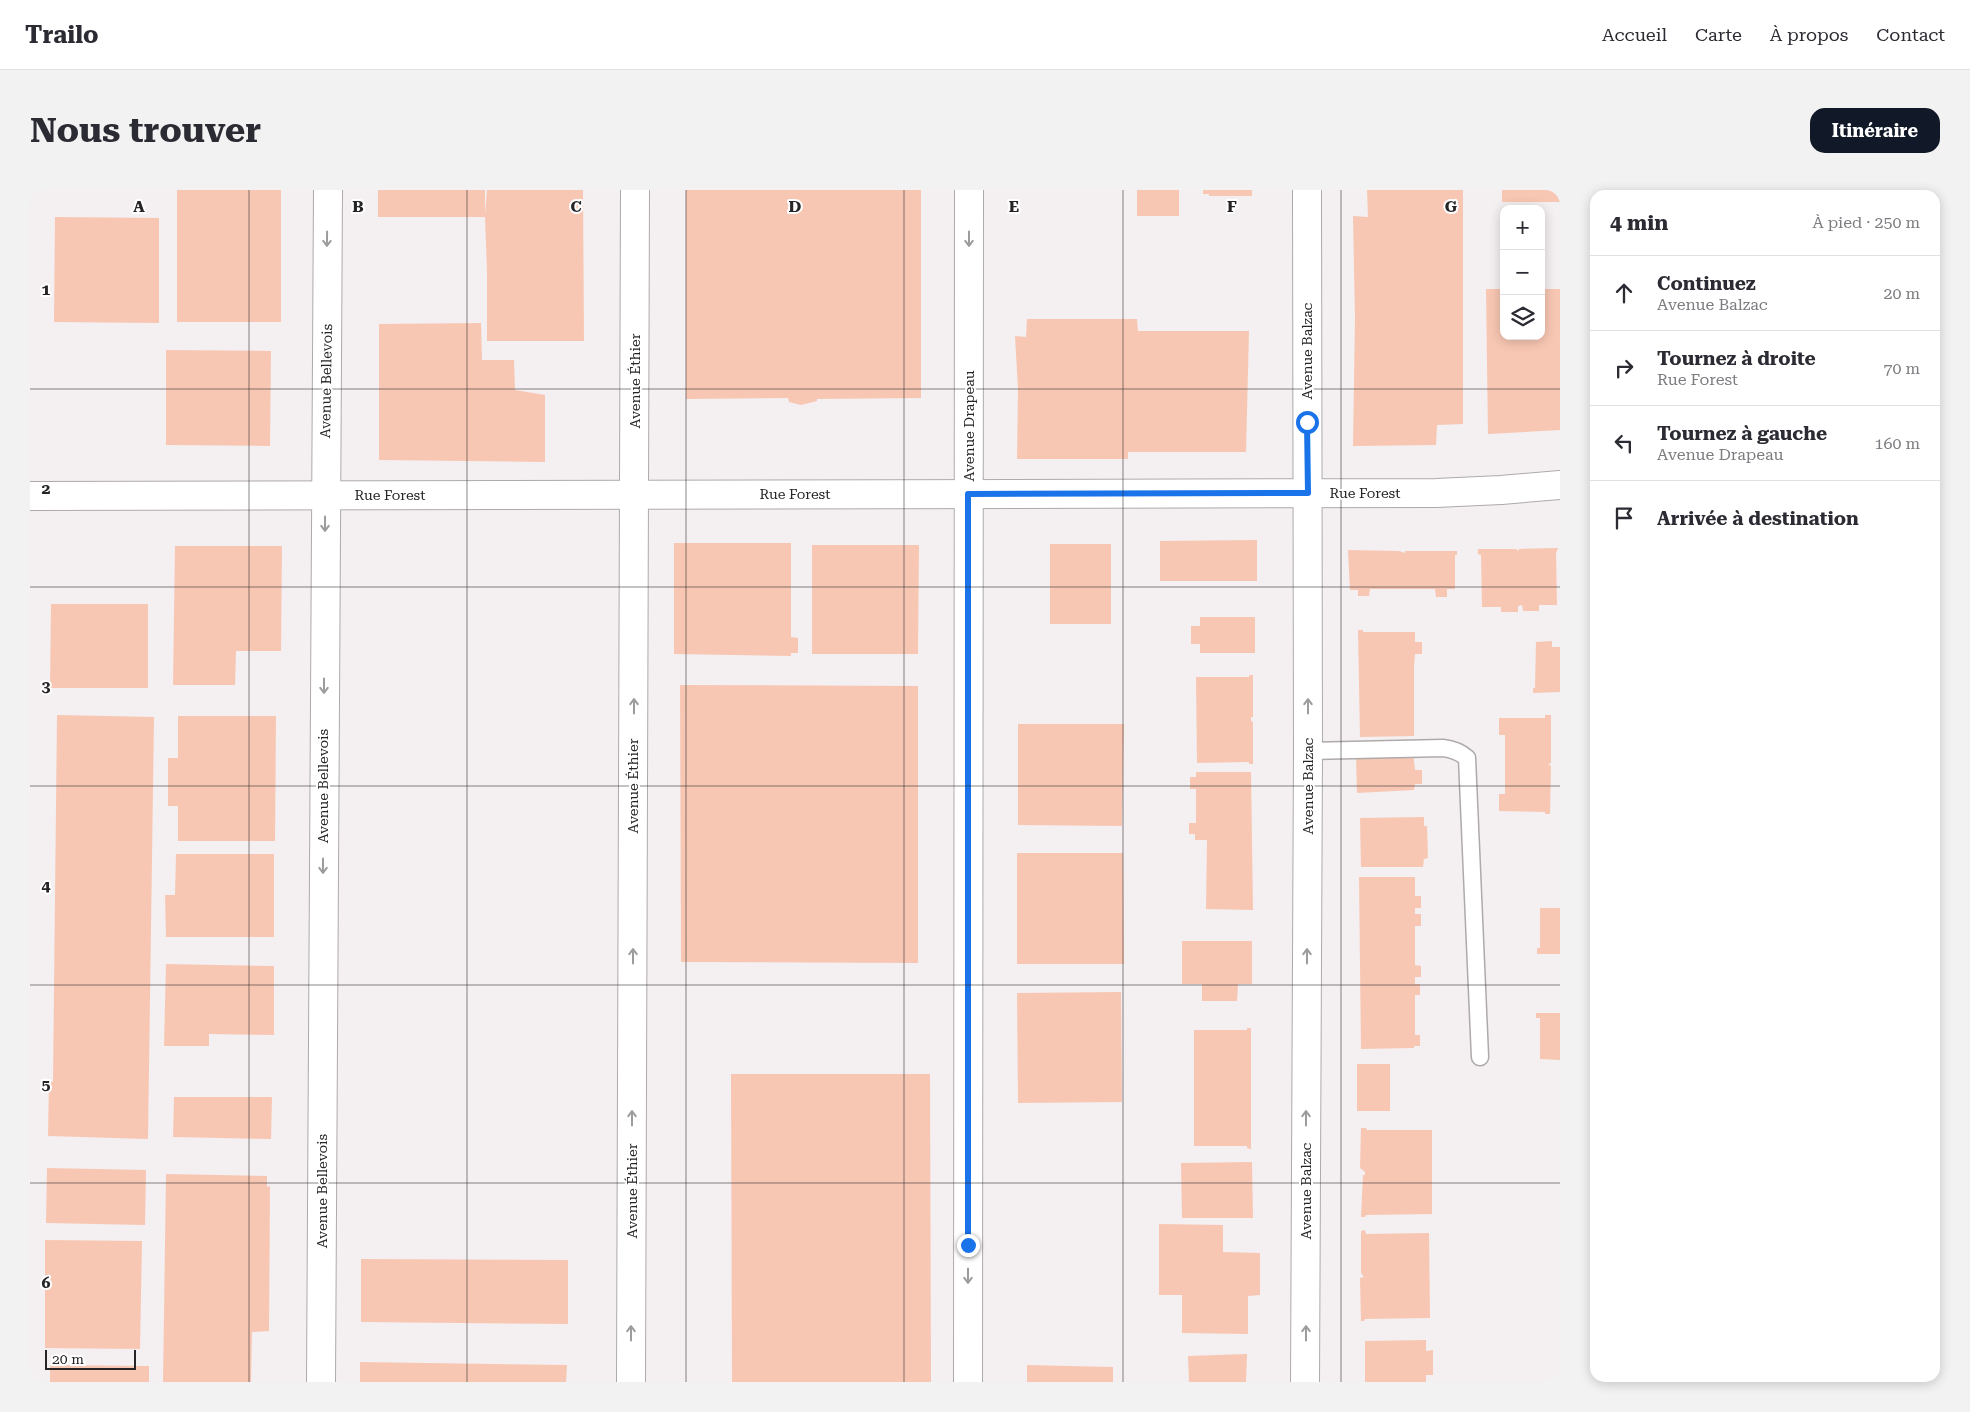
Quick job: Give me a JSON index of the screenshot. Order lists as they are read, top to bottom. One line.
{"streets":{"street":["Avenue Balzac","Avenue Bellevois","Avenue Éthier","Avenue Drapeau","Rue Forest"]},"crossings":[["Avenue Balzac","Rue Forest"],["Avenue Bellevois","Rue Forest"],["Avenue Éthier","Rue Forest"],["Avenue Drapeau","Rue Forest"]],"one_way":["Avenue Balzac","Avenue Bellevois","Avenue Éthier","Avenue Drapeau"],"scale_bar":"20 m","page":{"header":"Trailo","nav":["Accueil","Carte","À propos","Contact"],"buttons":"Itinéraire","title":"Nous trouver","heading":["4 min","À pied · 250 m"],"map_buttons":["+","−"],"list":[["Continuez","Avenue Balzac","20 m"],["Tournez à droite","Rue Forest","70 m"],["Tournez à gauche","Avenue Drapeau","160 m"],"Arrivée à destination"],"scale":"20 m"},"grid":{"columns":["A","B","C","D","E","F","G"],"rows":["1","2","3","4","5","6"]}}
